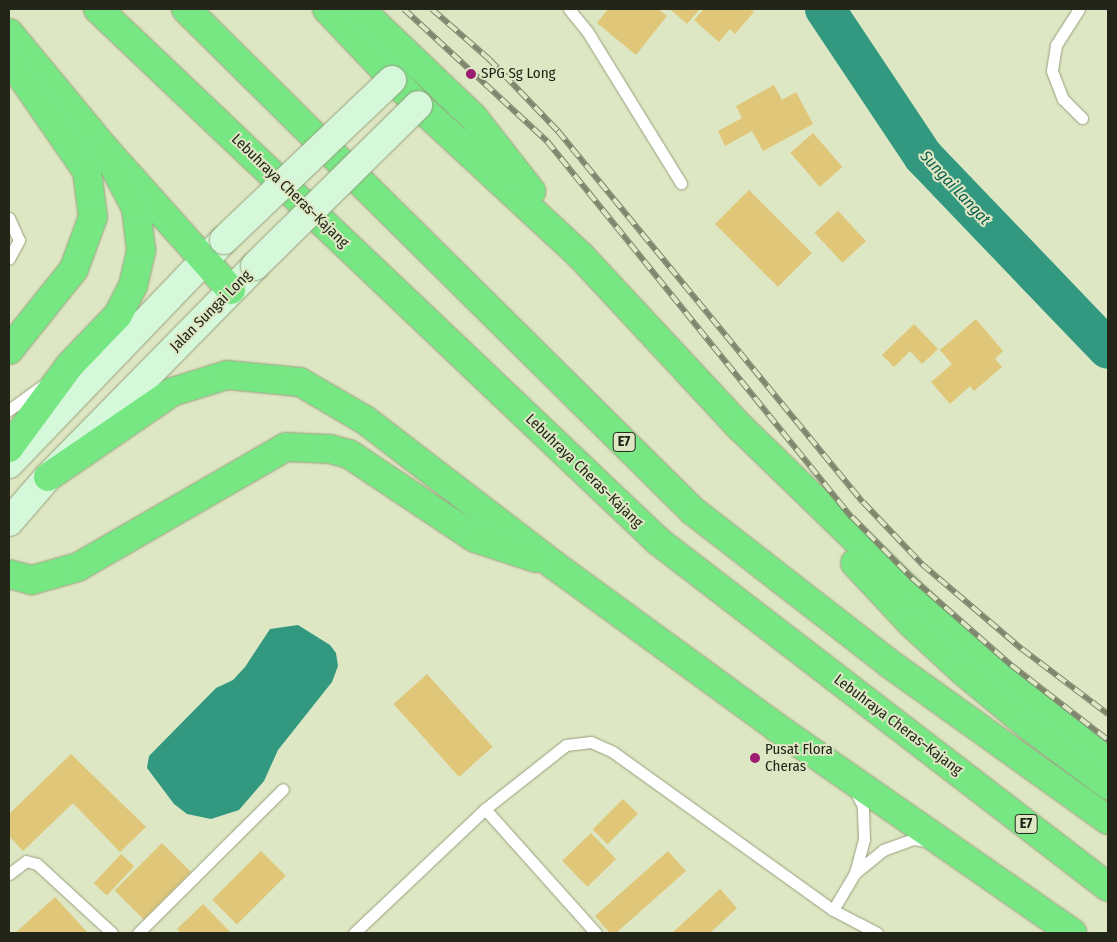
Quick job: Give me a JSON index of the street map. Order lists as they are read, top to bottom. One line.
{"streets":{"highway":["Lebuhraya Cheras–Kajang","E7"],"street":["Jalan Sungai Long"]},"water":["Sungai Langat"],"places":["SPG Sg Long","Pusat Flora Cheras"]}
